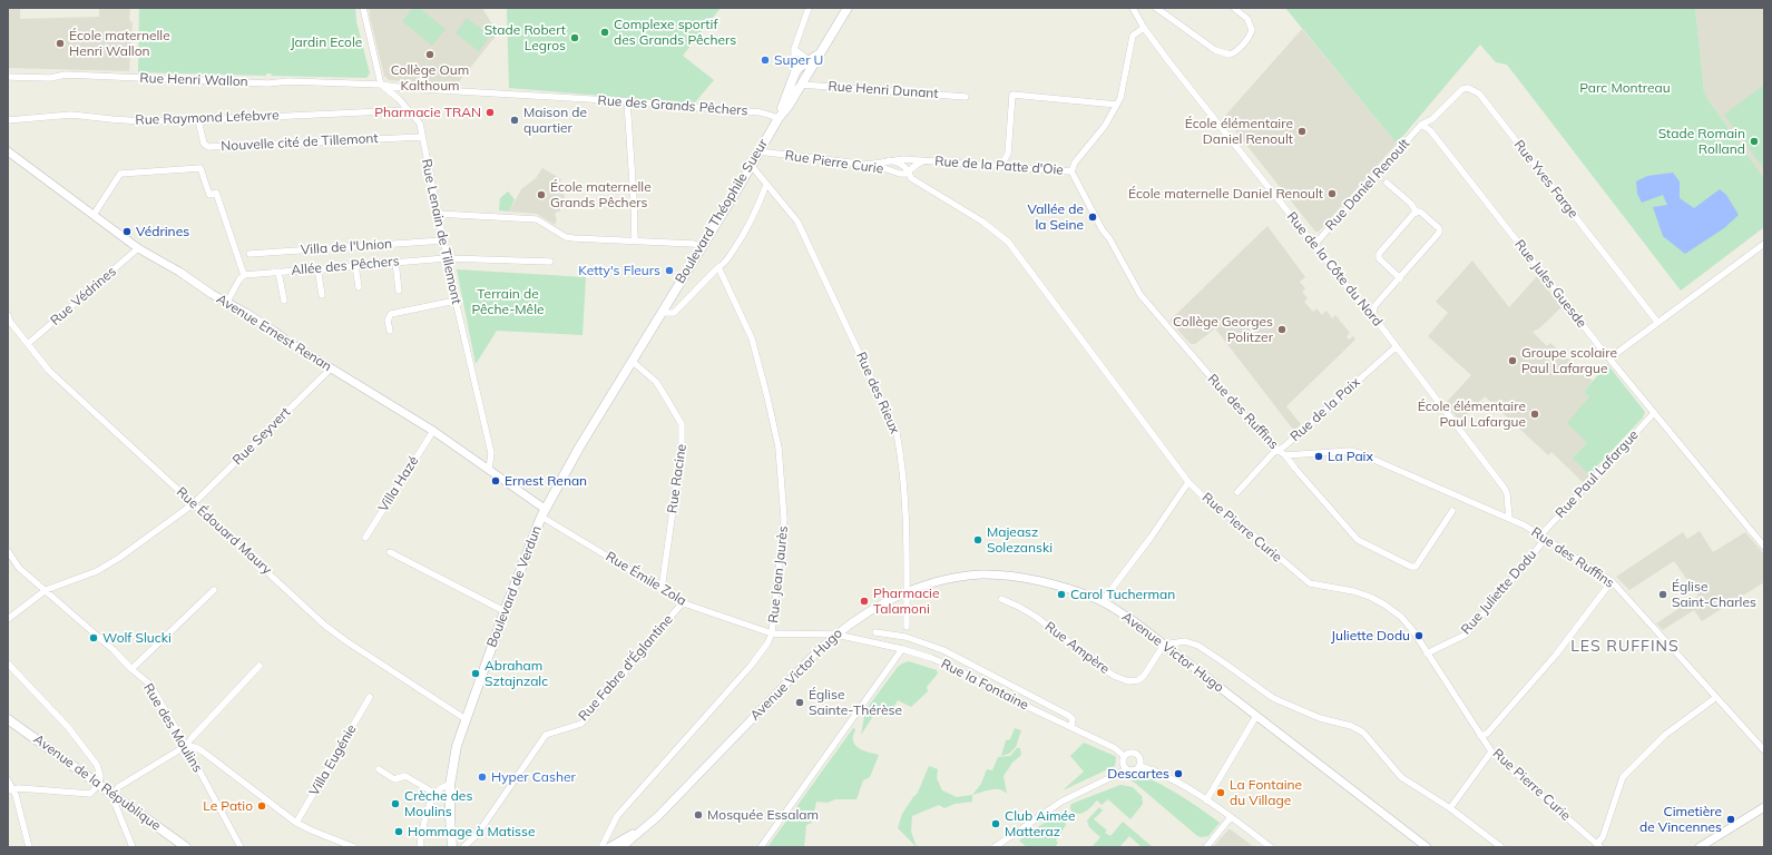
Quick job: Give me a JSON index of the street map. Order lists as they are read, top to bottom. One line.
{"streets":{"main road":["Boulevard Théophile Sueur","Boulevard de Verdun","Avenue de la République"],"street":["Rue Henri Wallon","Rue Henri Dunant","Rue des Grands Pêchers","Rue Raymond Lefebvre","Nouvelle cité de Tillemont","Rue Pierre Curie","Rue de la Patte d'Oie","Rue Yves Farge","Rue Daniel Renoult","Rue Lenain de Tillemont","Villa de l'Union","Allée des Pêchers","Rue de la Côte du Nord","Rue Jules Guesde","Rue Védrines","Avenue Ernest Renan","Rue des Rieux","Rue de la Paix","Rue des Ruffins","Rue Seyvert","Rue Paul Lafargue","Rue Racine","Villa Hazé","Rue Édouard Maury","Rue Jean Jaurès","Rue Émile Zola","Rue Juliette Dodu","Rue Ampère","Avenue Victor Hugo","Rue Fabre d'Églantine","Rue la Fontaine","Rue des Moulins","Villa Eugénie"]},"crossings":[["Rue Henri Wallon","Rue des Grands Pêchers"],["Rue Henri Wallon","Rue Lenain de Tillemont"],["Rue Henri Dunant","Boulevard Théophile Sueur"],["Rue des Grands Pêchers","Boulevard Théophile Sueur"],["Rue des Grands Pêchers","Rue Lenain de Tillemont"],["Rue Raymond Lefebvre","Nouvelle cité de Tillemont"],["Rue Raymond Lefebvre","Rue Lenain de Tillemont"],["Nouvelle cité de Tillemont","Rue Lenain de Tillemont"],["Rue Pierre Curie","Rue de la Patte d'Oie"],["Rue Pierre Curie","Boulevard Théophile Sueur"],["Rue Pierre Curie","Rue Juliette Dodu"],["Rue de la Patte d'Oie","Rue des Ruffins"],["Rue Yves Farge","Rue Daniel Renoult"],["Rue Yves Farge","Rue Jules Guesde"],["Rue Daniel Renoult","Rue de la Côte du Nord"],["Rue Daniel Renoult","Rue Jules Guesde"],["Boulevard Théophile Sueur","Rue des Rieux"],["Boulevard Théophile Sueur","Rue Racine"],["Boulevard Théophile Sueur","Boulevard de Verdun"],["Rue Lenain de Tillemont","Villa de l'Union"],["Rue Lenain de Tillemont","Allée des Pêchers"],["Rue Lenain de Tillemont","Avenue Ernest Renan"],["Rue de la Côte du Nord","Rue de la Paix"],["Rue de la Côte du Nord","Rue des Ruffins"],["Rue Jules Guesde","Rue Paul Lafargue"],["Rue Védrines","Avenue Ernest Renan"],["Rue Védrines","Rue Édouard Maury"],["Avenue Ernest Renan","Rue Seyvert"],["Avenue Ernest Renan","Villa Hazé"],["Avenue Ernest Renan","Rue Émile Zola"],["Avenue Ernest Renan","Boulevard de Verdun"],["Rue des Rieux","Avenue Victor Hugo"],["Rue de la Paix","Rue des Ruffins"],["Rue des Ruffins","Rue Paul Lafargue"],["Rue des Ruffins","Rue Juliette Dodu"],["Rue Seyvert","Rue Édouard Maury"],["Rue Seyvert","Rue des Moulins"],["Rue Paul Lafargue","Rue Juliette Dodu"],["Rue Racine","Rue Émile Zola"],["Rue Racine","Boulevard de Verdun"],["Rue Édouard Maury","Boulevard de Verdun"],["Rue Jean Jaurès","Rue Émile Zola"],["Rue Émile Zola","Boulevard de Verdun"],["Rue Émile Zola","Avenue Victor Hugo"],["Rue Émile Zola","Rue Fabre d'Églantine"],["Rue Émile Zola","Rue la Fontaine"],["Rue Ampère","Avenue Victor Hugo"],["Avenue Victor Hugo","Rue la Fontaine"]],"districts":["LES RUFFINS"],"parks":["Jardin Ecole","Parc Montreau","Terrain de Pêche-Mêle"],"places":["Complexe sportif des Grands Pêchers","Stade Robert Legros","École maternelle Henri Wallon","Collège Oum Kalthoum","Super U","Pharmacie TRAN","Maison de quartier","École élémentaire Daniel Renoult","Stade Romain Rolland","École maternelle Daniel Renoult","École maternelle Grands Pêchers","Vallée de la Seine","Védrines","Ketty's Fleurs","Collège Georges Politzer","Groupe scolaire Paul Lafargue","École élémentaire Paul Lafargue","La Paix","Ernest Renan","Majeasz Solezanski","Carol Tucherman","Église Saint-Charles","Pharmacie Talamoni","Juliette Dodu","Wolf Slucki","Abraham Sztajnzalc","Église Sainte-Thérèse","Descartes","Hyper Casher","La Fontaine du Village","Crèche des Moulins","Le Patio","Mosquée Essalam","Cimetière de Vincennes","Club Aimée Matteraz","Hommage à Matisse"]}
